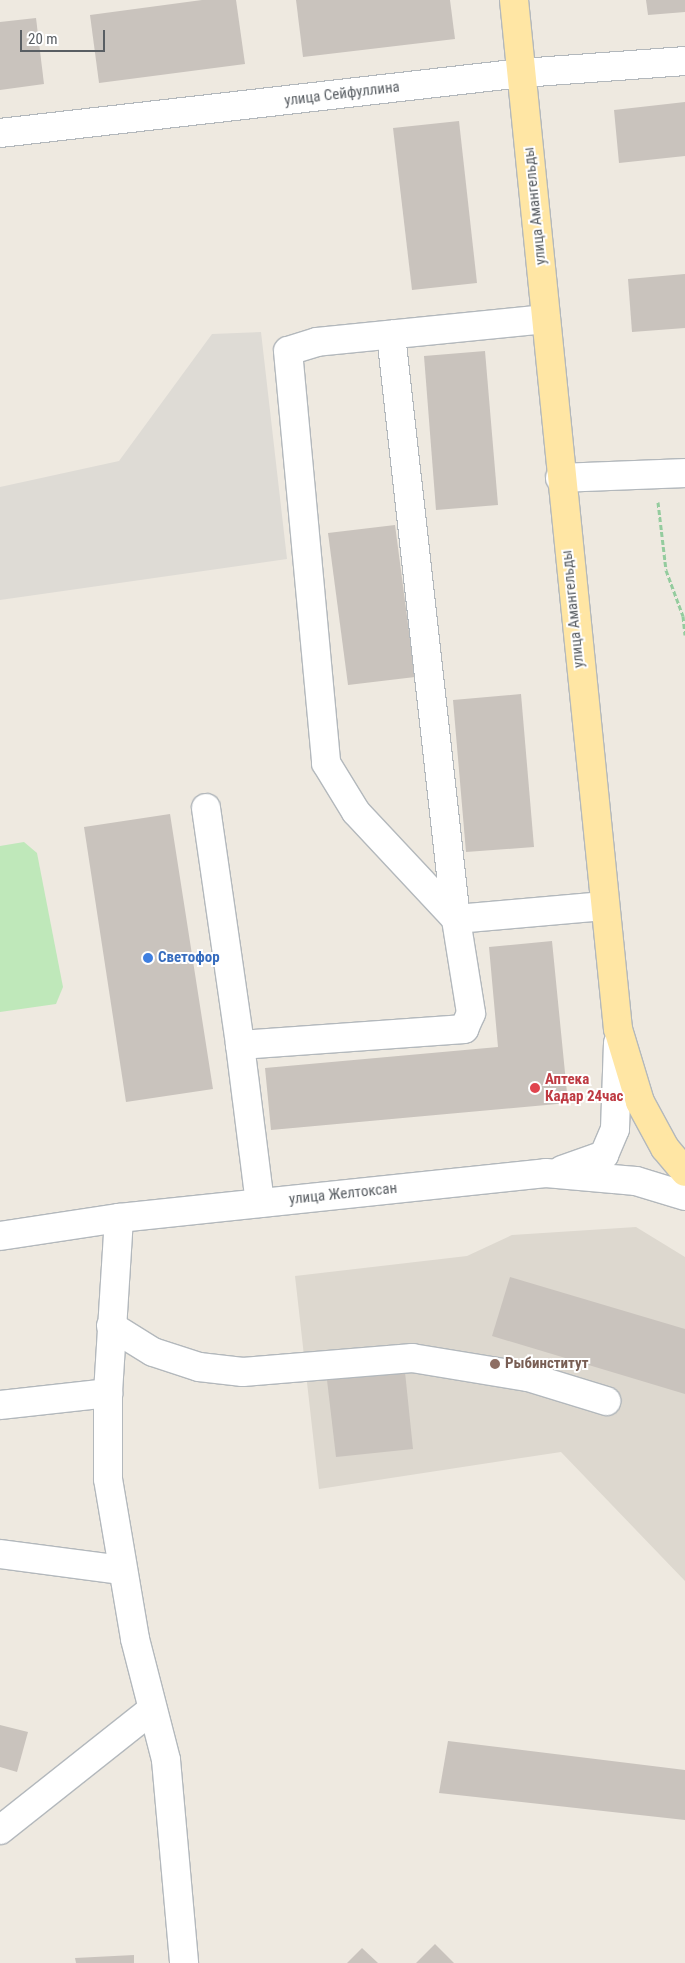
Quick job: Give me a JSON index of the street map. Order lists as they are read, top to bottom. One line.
{"streets":{"main road":["улица Амангельды"],"street":["улица Сейфуллина","улица Желтоксан"]},"crossings":[["улица Сейфуллина","улица Амангельды"],["улица Амангельды","улица Желтоксан"]],"places":["Светофор","Аптека Кадар 24час","Рыбинститут"],"scale_bar":"20 m"}
